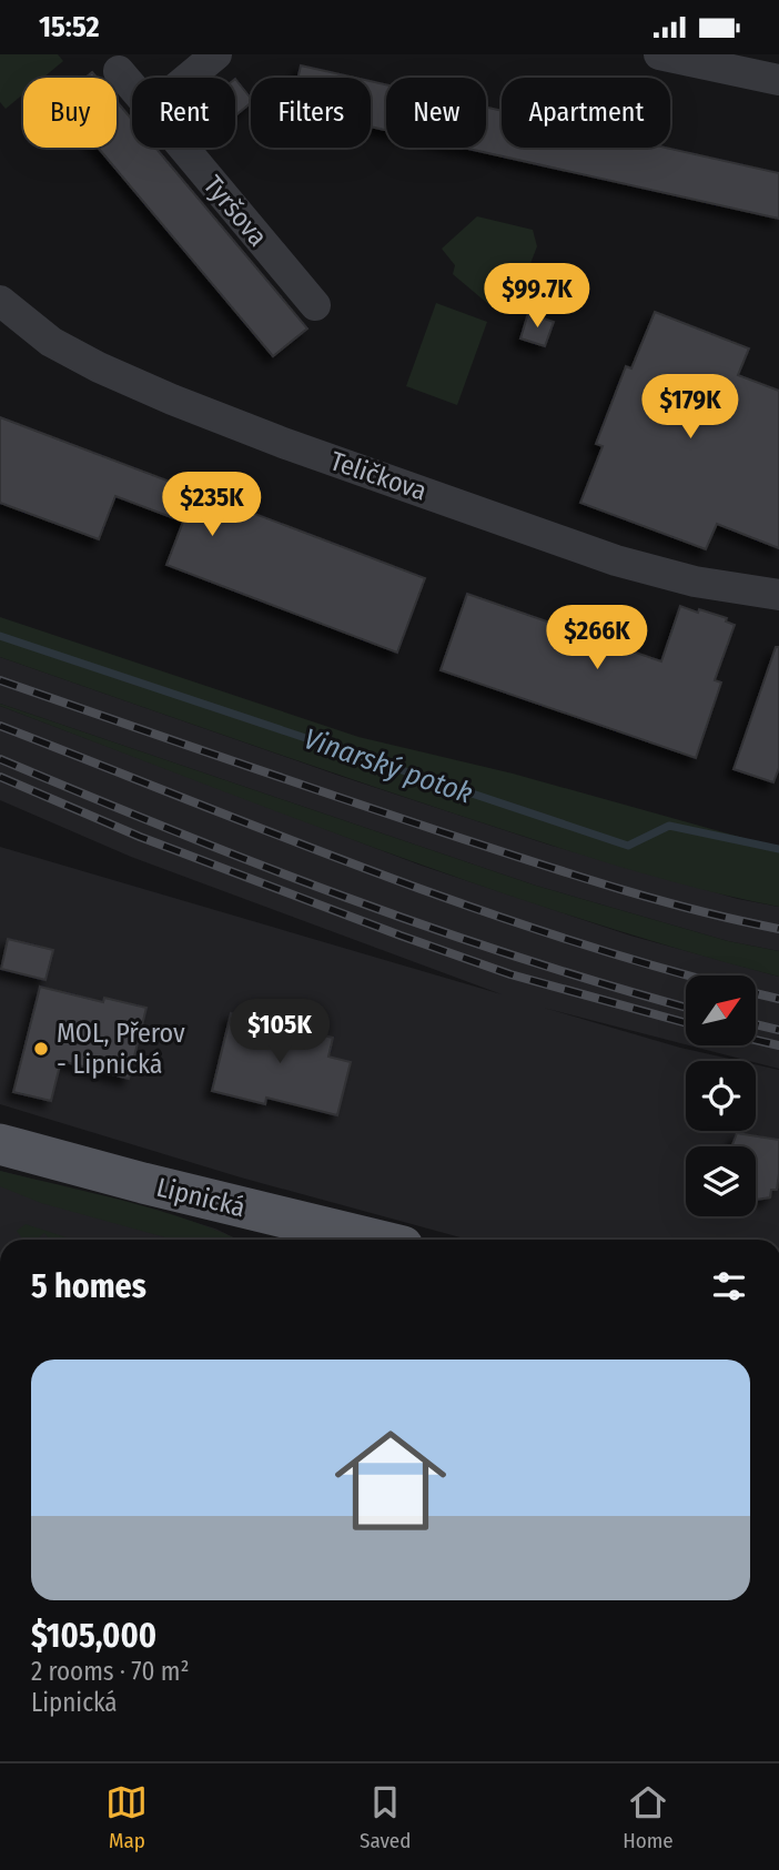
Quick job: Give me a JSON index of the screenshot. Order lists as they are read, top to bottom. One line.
{"streets":{"main road":["Lipnická"],"street":["Tyršova","Teličkova"]},"water":["Vinarský potok"],"places":["MOL, Přerov - Lipnická"],"north":"top right","page":{"status":"15:52","chip":["Buy","Rent","Filters","New","Apartment"],"price":["$99.7K","$179K","$235K","$266K","$105K"],"heading":"5 homes","list":[{"name":"$105,000","note":"2 rooms · 70 m² · Lipnická"}],"tabs":["Map","Saved","Home"]}}
